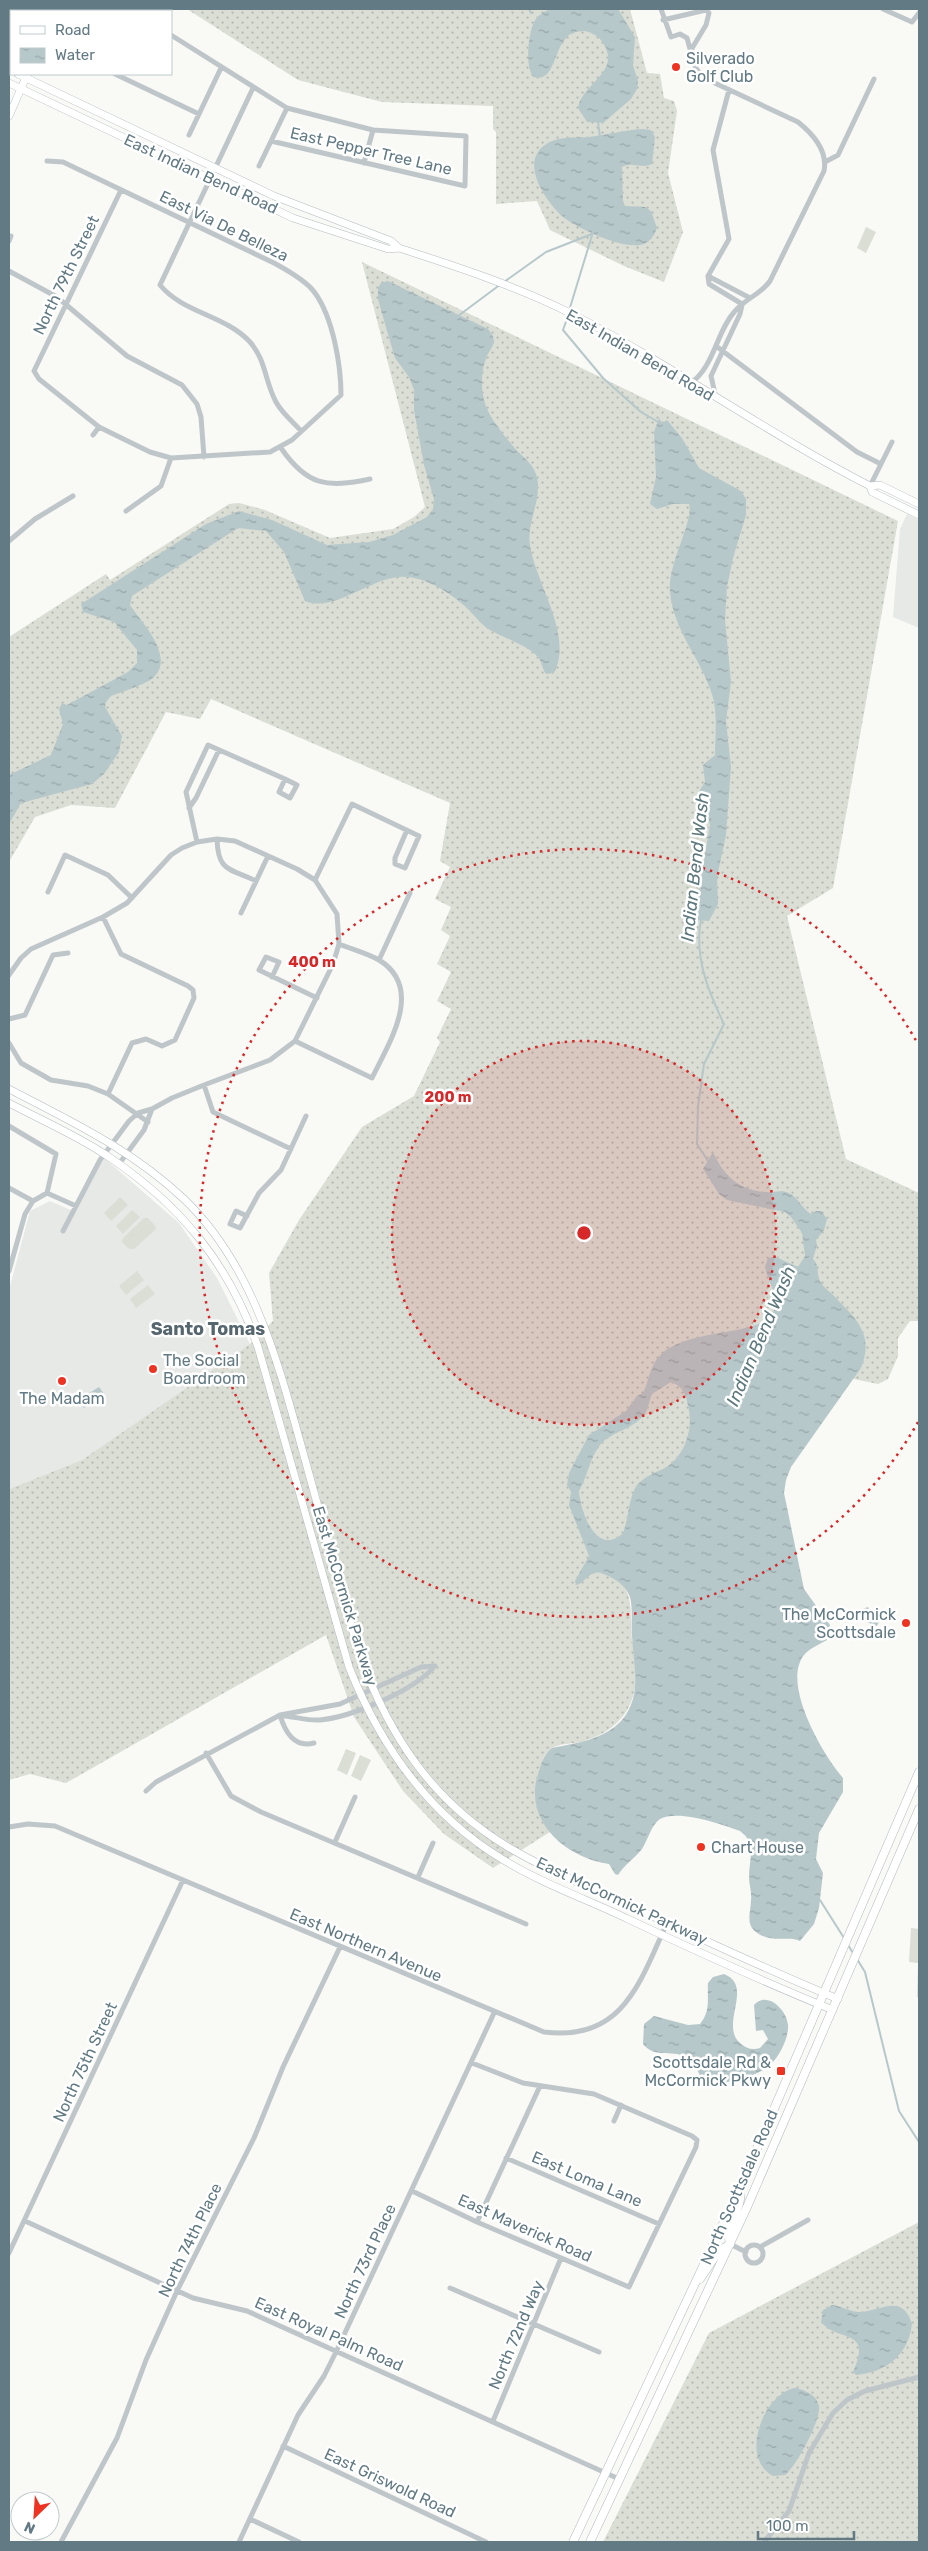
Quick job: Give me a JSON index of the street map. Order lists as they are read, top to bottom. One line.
{"streets":{"main road":["East Indian Bend Road","East McCormick Parkway","North Scottsdale Road"],"street":["East Pepper Tree Lane","East Via De Belleza","North 79th Street","East Northern Avenue","North 75th Street","East Loma Lane","East Maverick Road","North 74th Place","North 73rd Place","East Royal Palm Road","North 72nd Way","East Griswold Road"]},"crossings":[["East Via De Belleza","North 79th Street"],["East McCormick Parkway","East Northern Avenue"],["East McCormick Parkway","North Scottsdale Road"],["East Northern Avenue","North 75th Street"],["East Northern Avenue","North 74th Place"],["East Northern Avenue","North 73rd Place"],["North 75th Street","East Royal Palm Road"],["East Loma Lane","East Maverick Road"],["North Scottsdale Road","East Royal Palm Road"],["East Maverick Road","North 73rd Place"],["East Maverick Road","North 72nd Way"],["North 74th Place","East Royal Palm Road"],["North 73rd Place","East Royal Palm Road"],["North 73rd Place","East Griswold Road"],["East Royal Palm Road","North 72nd Way"]],"districts":["Santo Tomas"],"water":["Indian Bend Wash"],"places":{"other":["Silverado Golf Club","The Social Boardroom","The Madam","The McCormick Scottsdale","Chart House"],"transit":["Scottsdale Rd & McCormick Pkwy"]},"legend":["Road","Water"],"scale_bar":"100 m","north":"bottom left","rings":["400 m","200 m"]}
